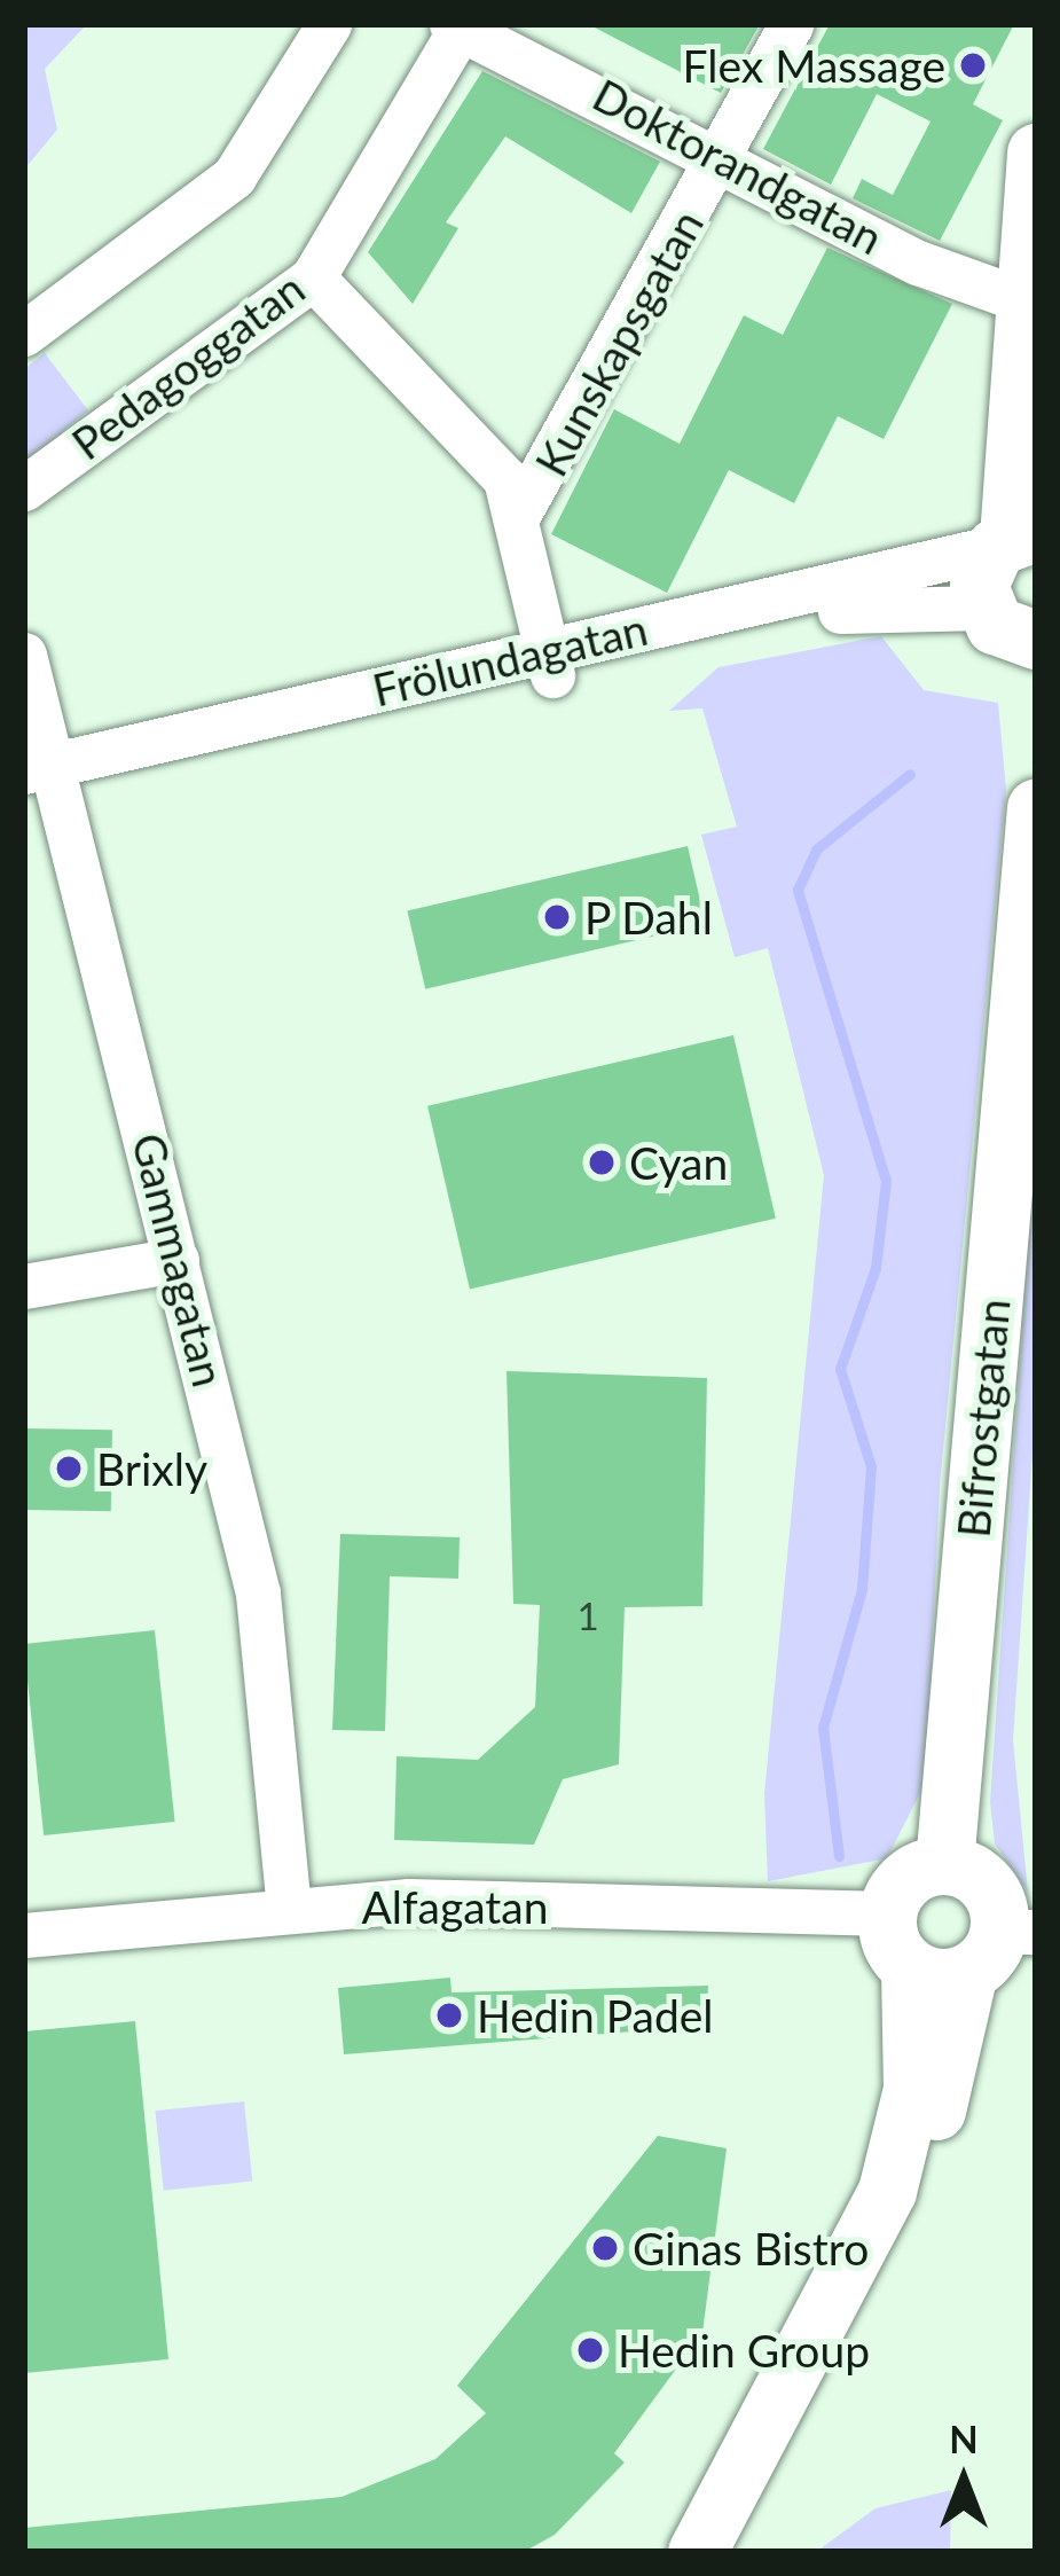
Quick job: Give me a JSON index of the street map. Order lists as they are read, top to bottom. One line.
{"streets":{"main road":["Bifrostgatan"],"street":["Doktorandgatan","Kunskapsgatan","Pedagoggatan","Frölundagatan","Gammagatan","Alfagatan"]},"crossings":[["Doktorandgatan","Kunskapsgatan"],["Doktorandgatan","Pedagoggatan"],["Kunskapsgatan","Frölundagatan"],["Frölundagatan","Gammagatan"],["Gammagatan","Alfagatan"],["Bifrostgatan","Alfagatan"]],"places":["Flex Massage","P Dahl","Cyan","Brixly","Hedin Padel","Ginas Bistro","Hedin Group"],"house_numbers":["1"],"north":"top"}
